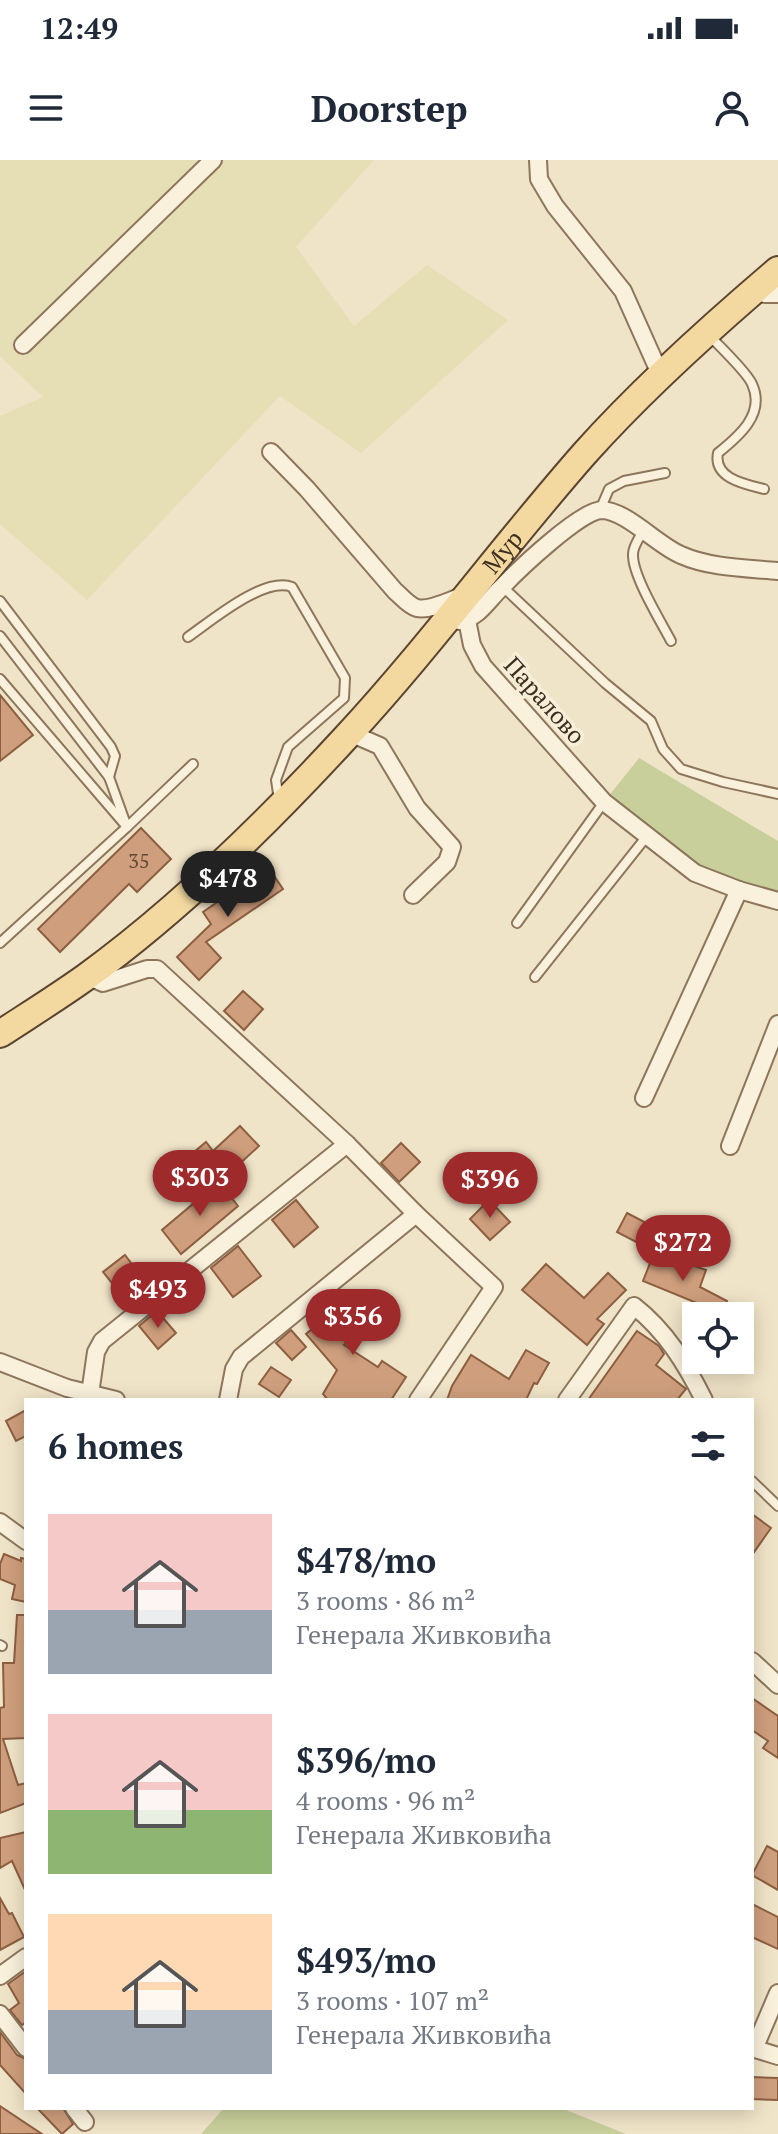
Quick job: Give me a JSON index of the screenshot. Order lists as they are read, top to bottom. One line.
{"streets":{"main road":["Мур"],"street":["Паралово"]},"crossings":[["Мур","Паралово"]],"house_numbers":["35"],"page":{"status":"12:49","header":"Doorstep","price":["$478","$303","$396","$272","$493","$356"],"heading":"6 homes","list":[{"name":"$478/mo","note":"3 rooms · 86 m² · Генерала Живковића"},{"name":"$396/mo","note":"4 rooms · 96 m² · Генерала Живковића"},{"name":"$493/mo","note":"3 rooms · 107 m² · Генерала Живковића"}]}}
